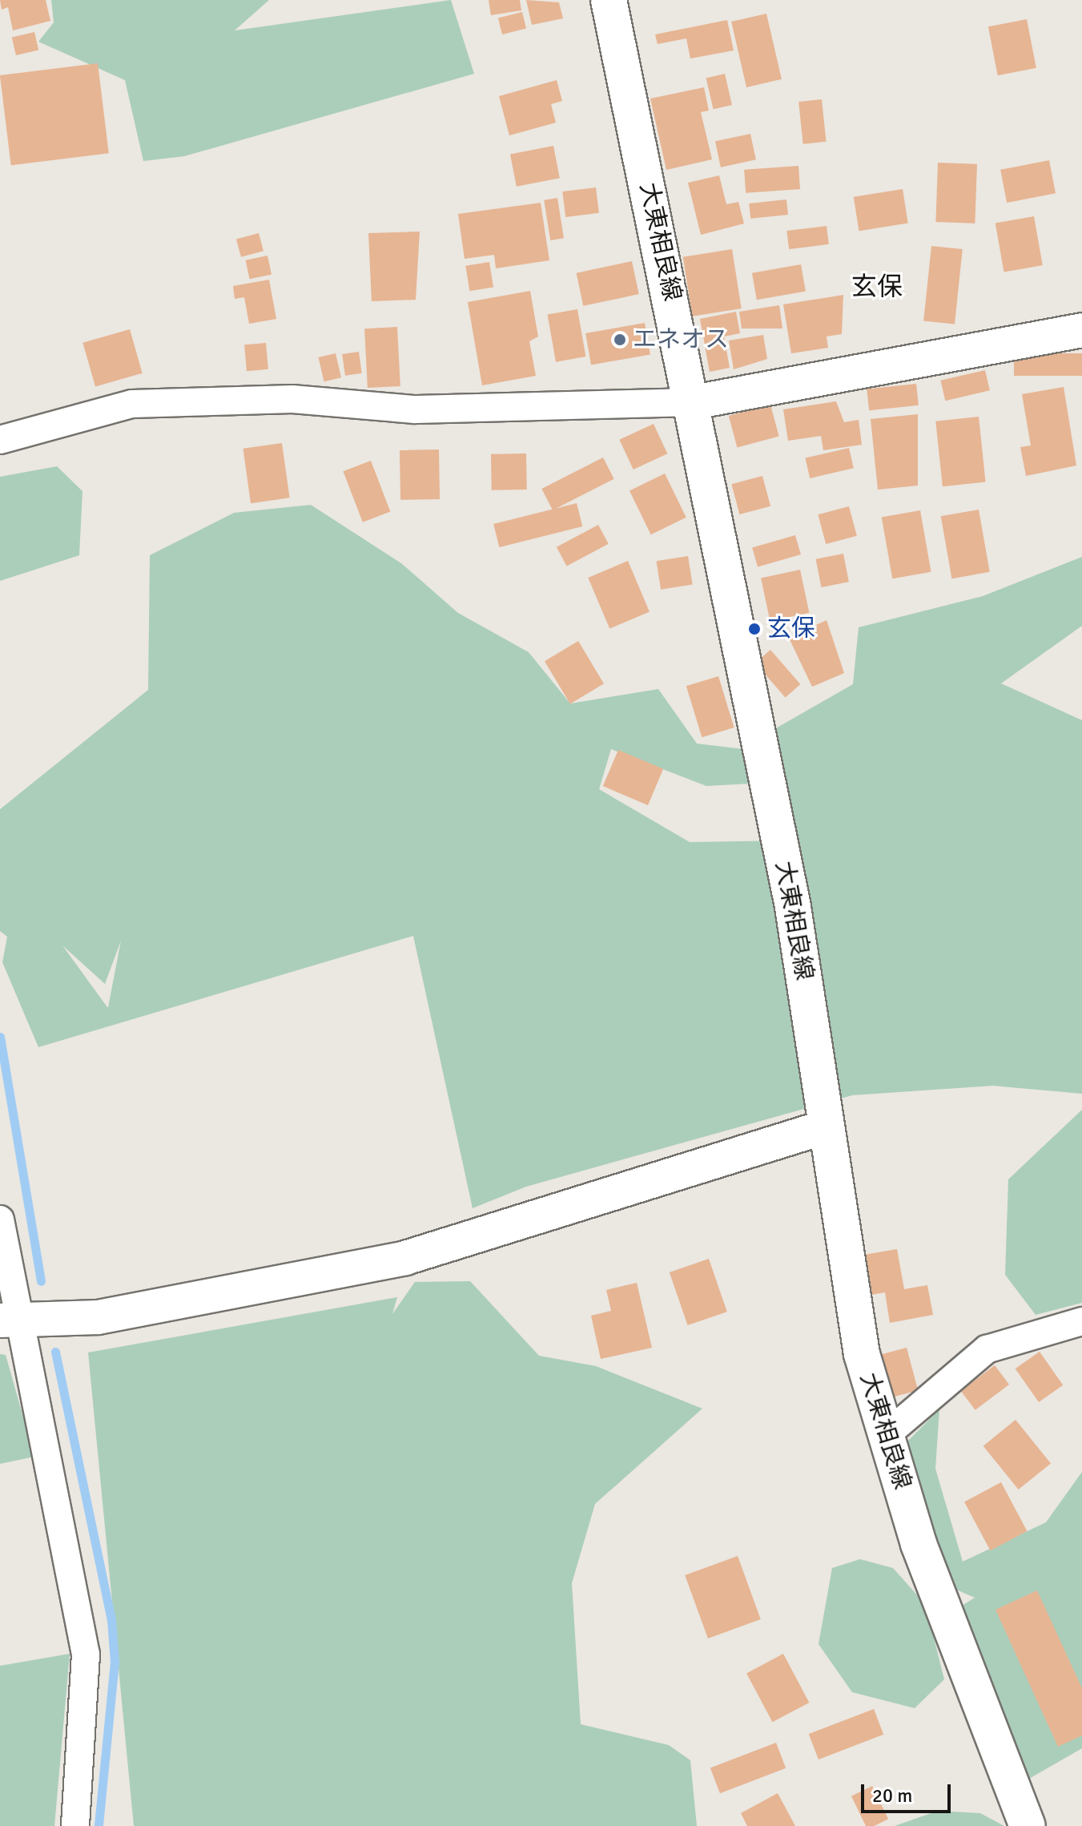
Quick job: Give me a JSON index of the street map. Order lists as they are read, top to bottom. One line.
{"streets":{"main road":["大東相良線"]},"districts":["玄保"],"places":["エネオス","玄保"],"scale_bar":"20 m"}
